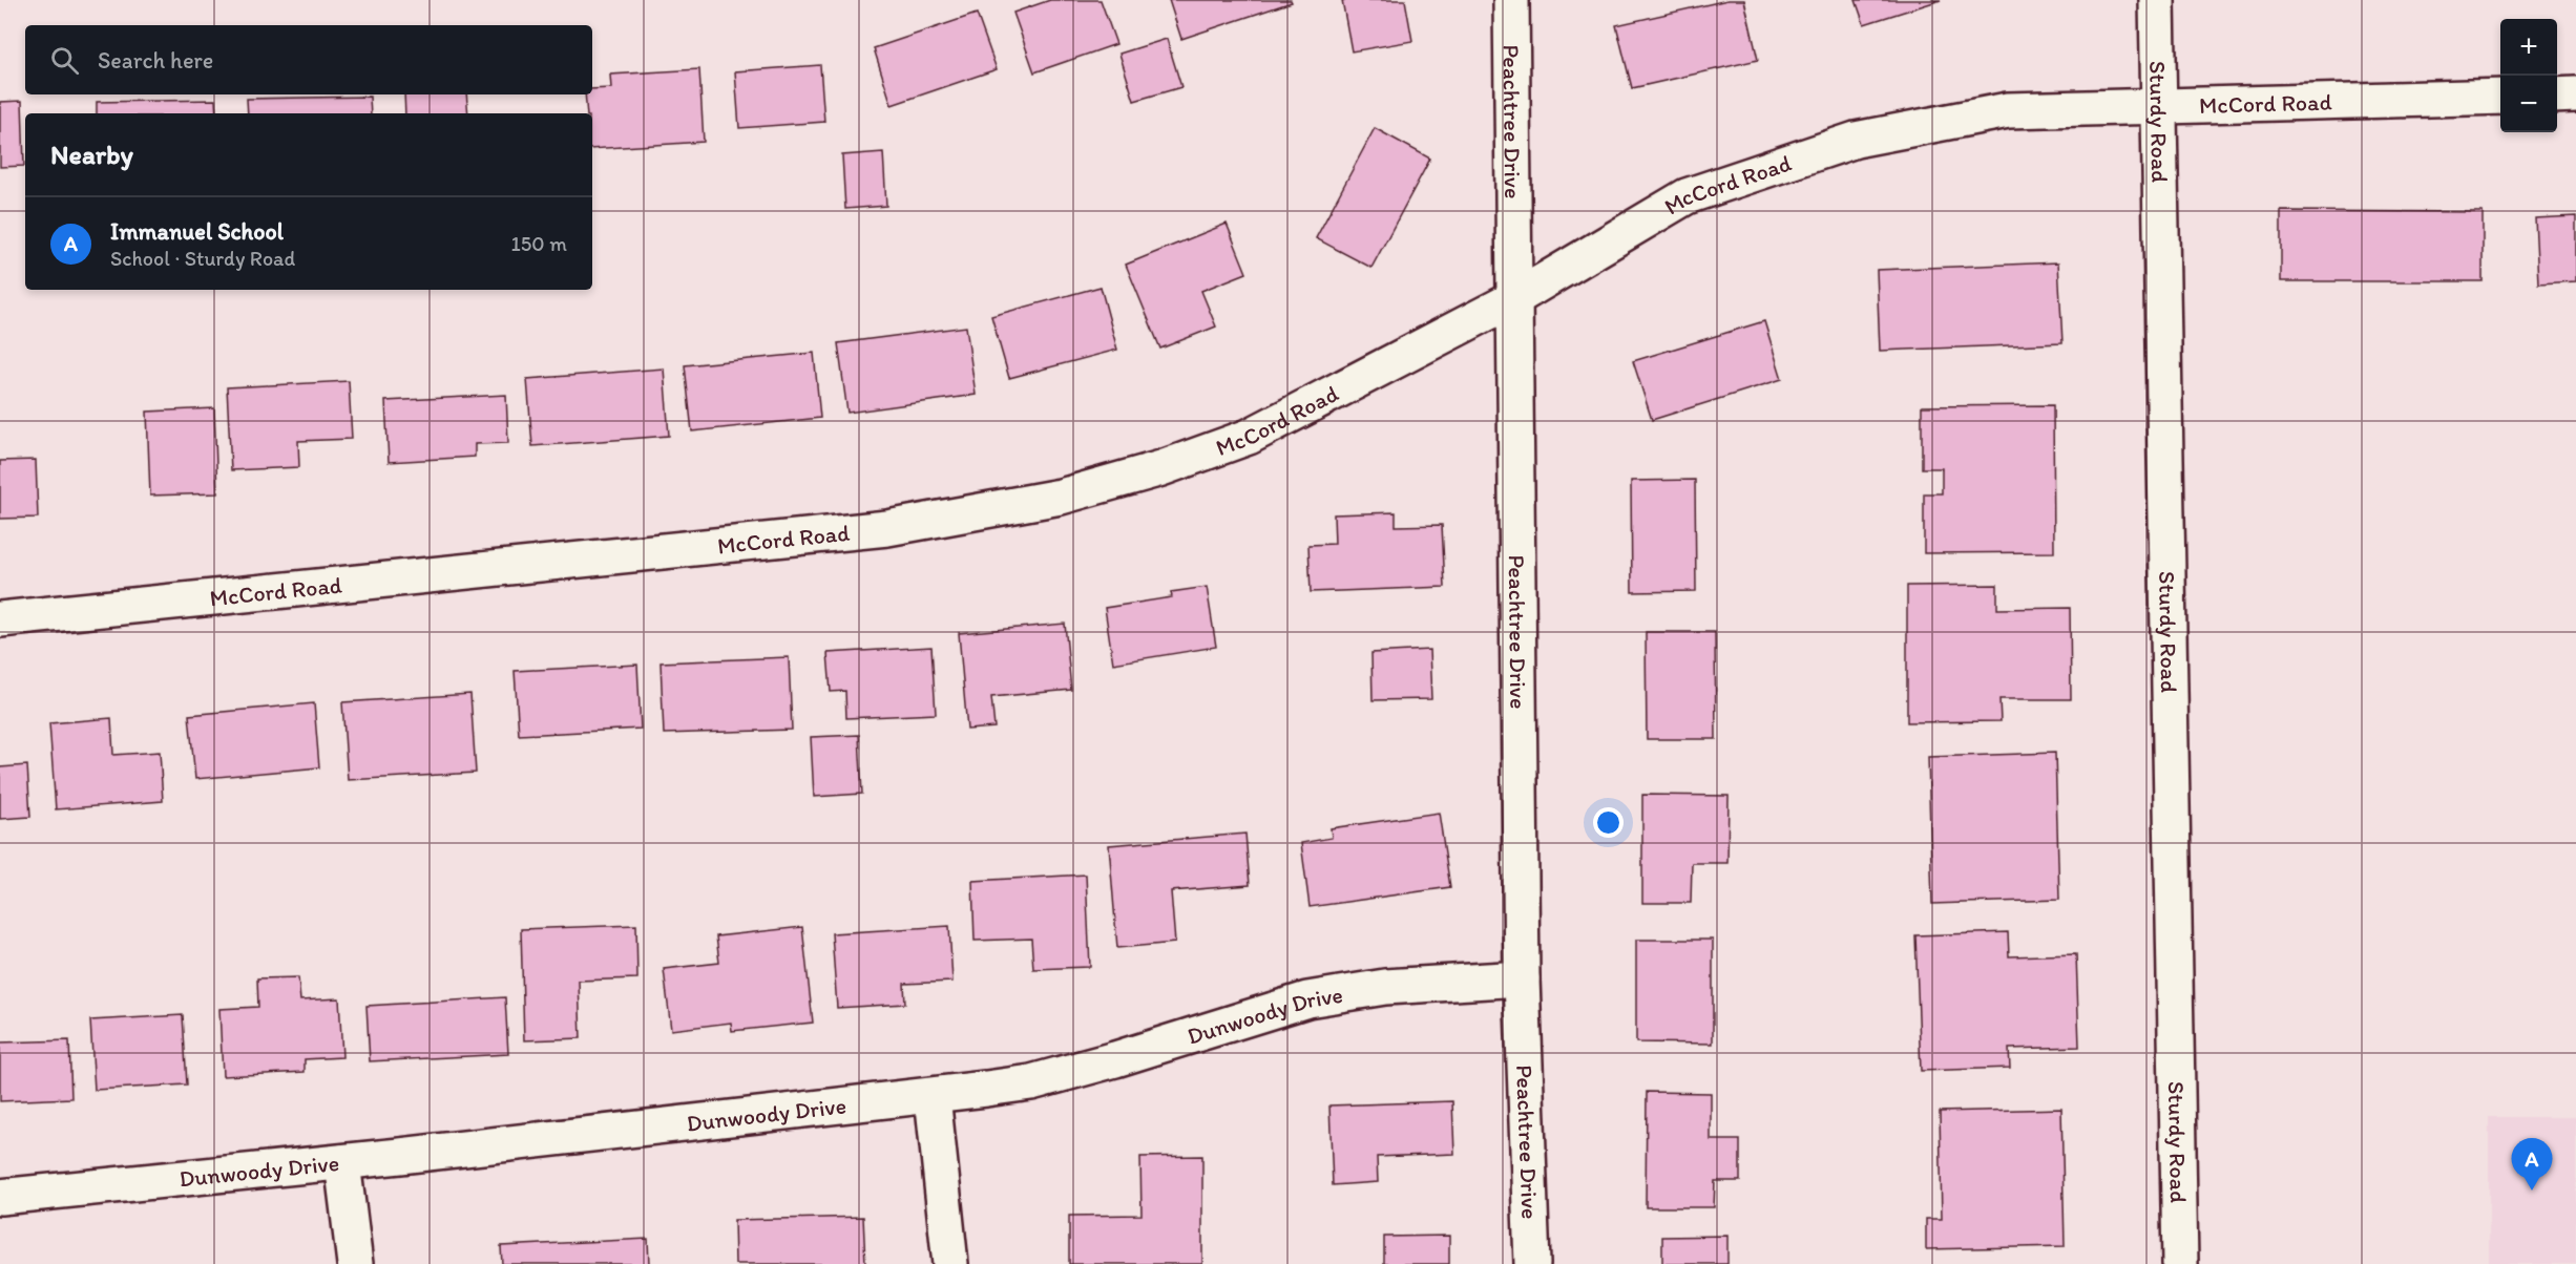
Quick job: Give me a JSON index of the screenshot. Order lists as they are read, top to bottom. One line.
{"streets":{"street":["McCord Road","Peachtree Drive","Sturdy Road","Dunwoody Drive"]},"crossings":[["McCord Road","Peachtree Drive"],["McCord Road","Sturdy Road"],["Peachtree Drive","Dunwoody Drive"]],"page":{"map_buttons":["+","−"],"search":"Search here","heading":"Nearby","list":[{"mark":"A","name":"Immanuel School","note":"School · Sturdy Road","value":"150 m"}],"pins":"A"}}
